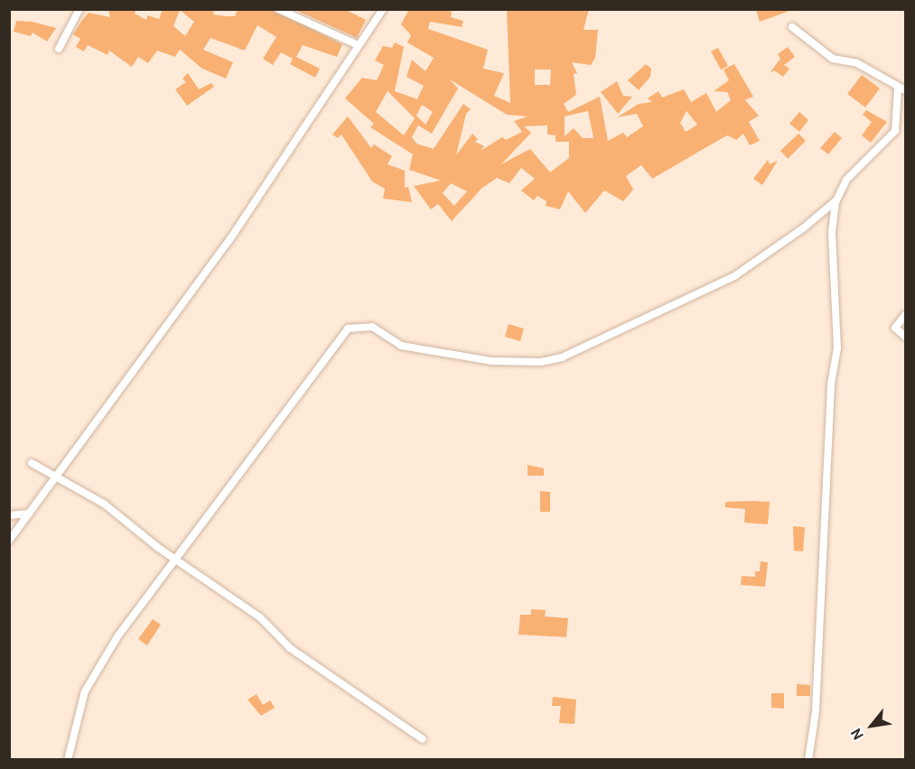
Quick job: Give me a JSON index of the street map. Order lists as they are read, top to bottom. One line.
{"north":"bottom left"}
